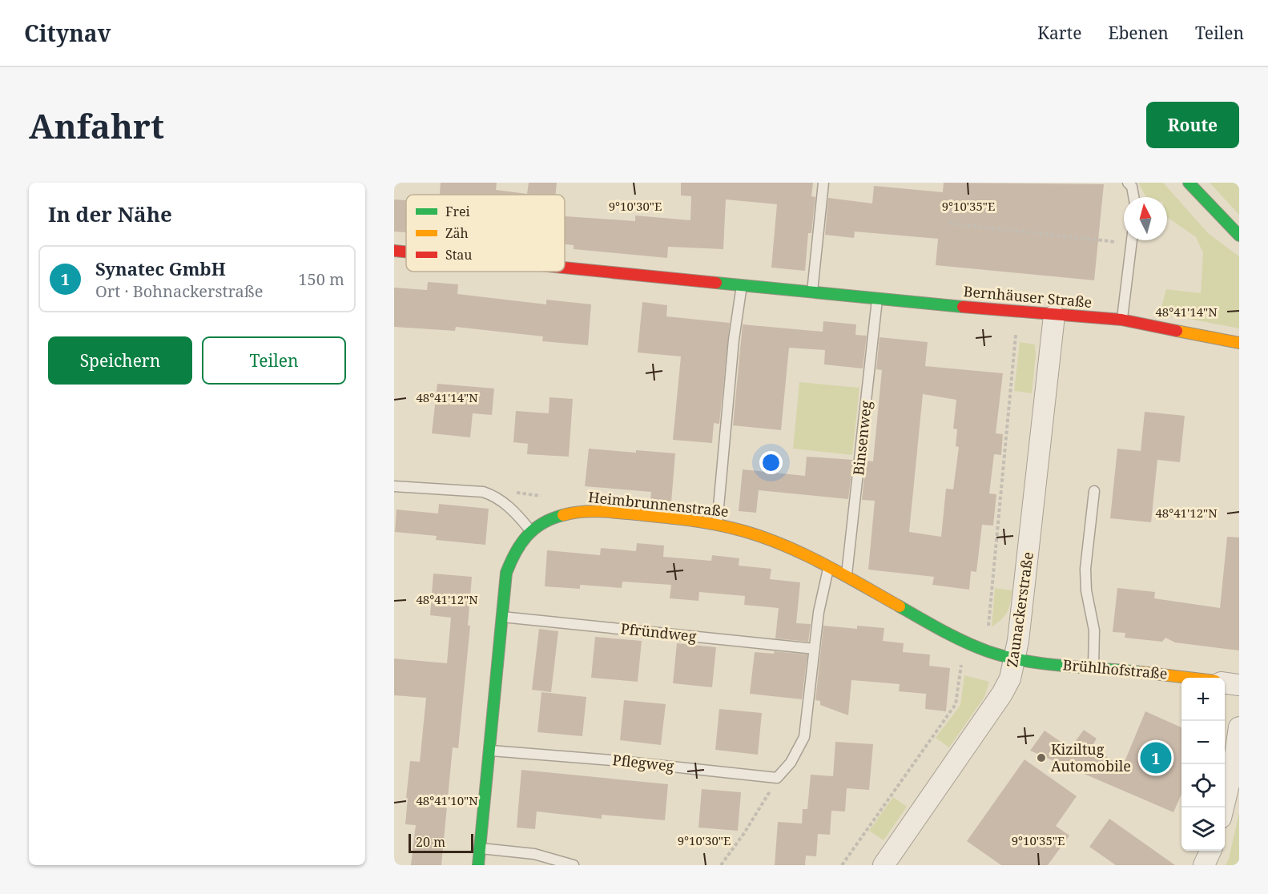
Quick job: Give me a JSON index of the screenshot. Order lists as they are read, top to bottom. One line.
{"streets":{"street":["Bernhäuser Straße","Heimbrunnenstraße","Zaunackerstraße","Brühlhofstraße"],"lane":["Binsenweg","Pfründweg","Pflegweg"]},"crossings":[["Bernhäuser Straße","Binsenweg"],["Bernhäuser Straße","Zaunackerstraße"],["Binsenweg","Heimbrunnenstraße"],["Heimbrunnenstraße","Zaunackerstraße"],["Heimbrunnenstraße","Pfründweg"],["Heimbrunnenstraße","Brühlhofstraße"],["Heimbrunnenstraße","Pflegweg"],["Zaunackerstraße","Brühlhofstraße"]],"places":["Kiziltug Automobile"],"legend":["Frei","Zäh","Stau"],"scale_bar":"20 m","north":"top","page":{"header":"Citynav","nav":["Karte","Ebenen","Teilen"],"buttons":["Route",["Speichern","Teilen"]],"title":"Anfahrt","heading":"In der Nähe","list":[{"mark":"1","name":"Synatec GmbH","note":"Ort · Bohnackerstraße","value":"150 m"}],"map_buttons":["+","−"],"pins":"1","scale":"20 m"},"coordinates":["9°10'30\"E","9°10'35\"E","48°41'14\"N","48°41'12\"N","48°41'10\"N"]}
